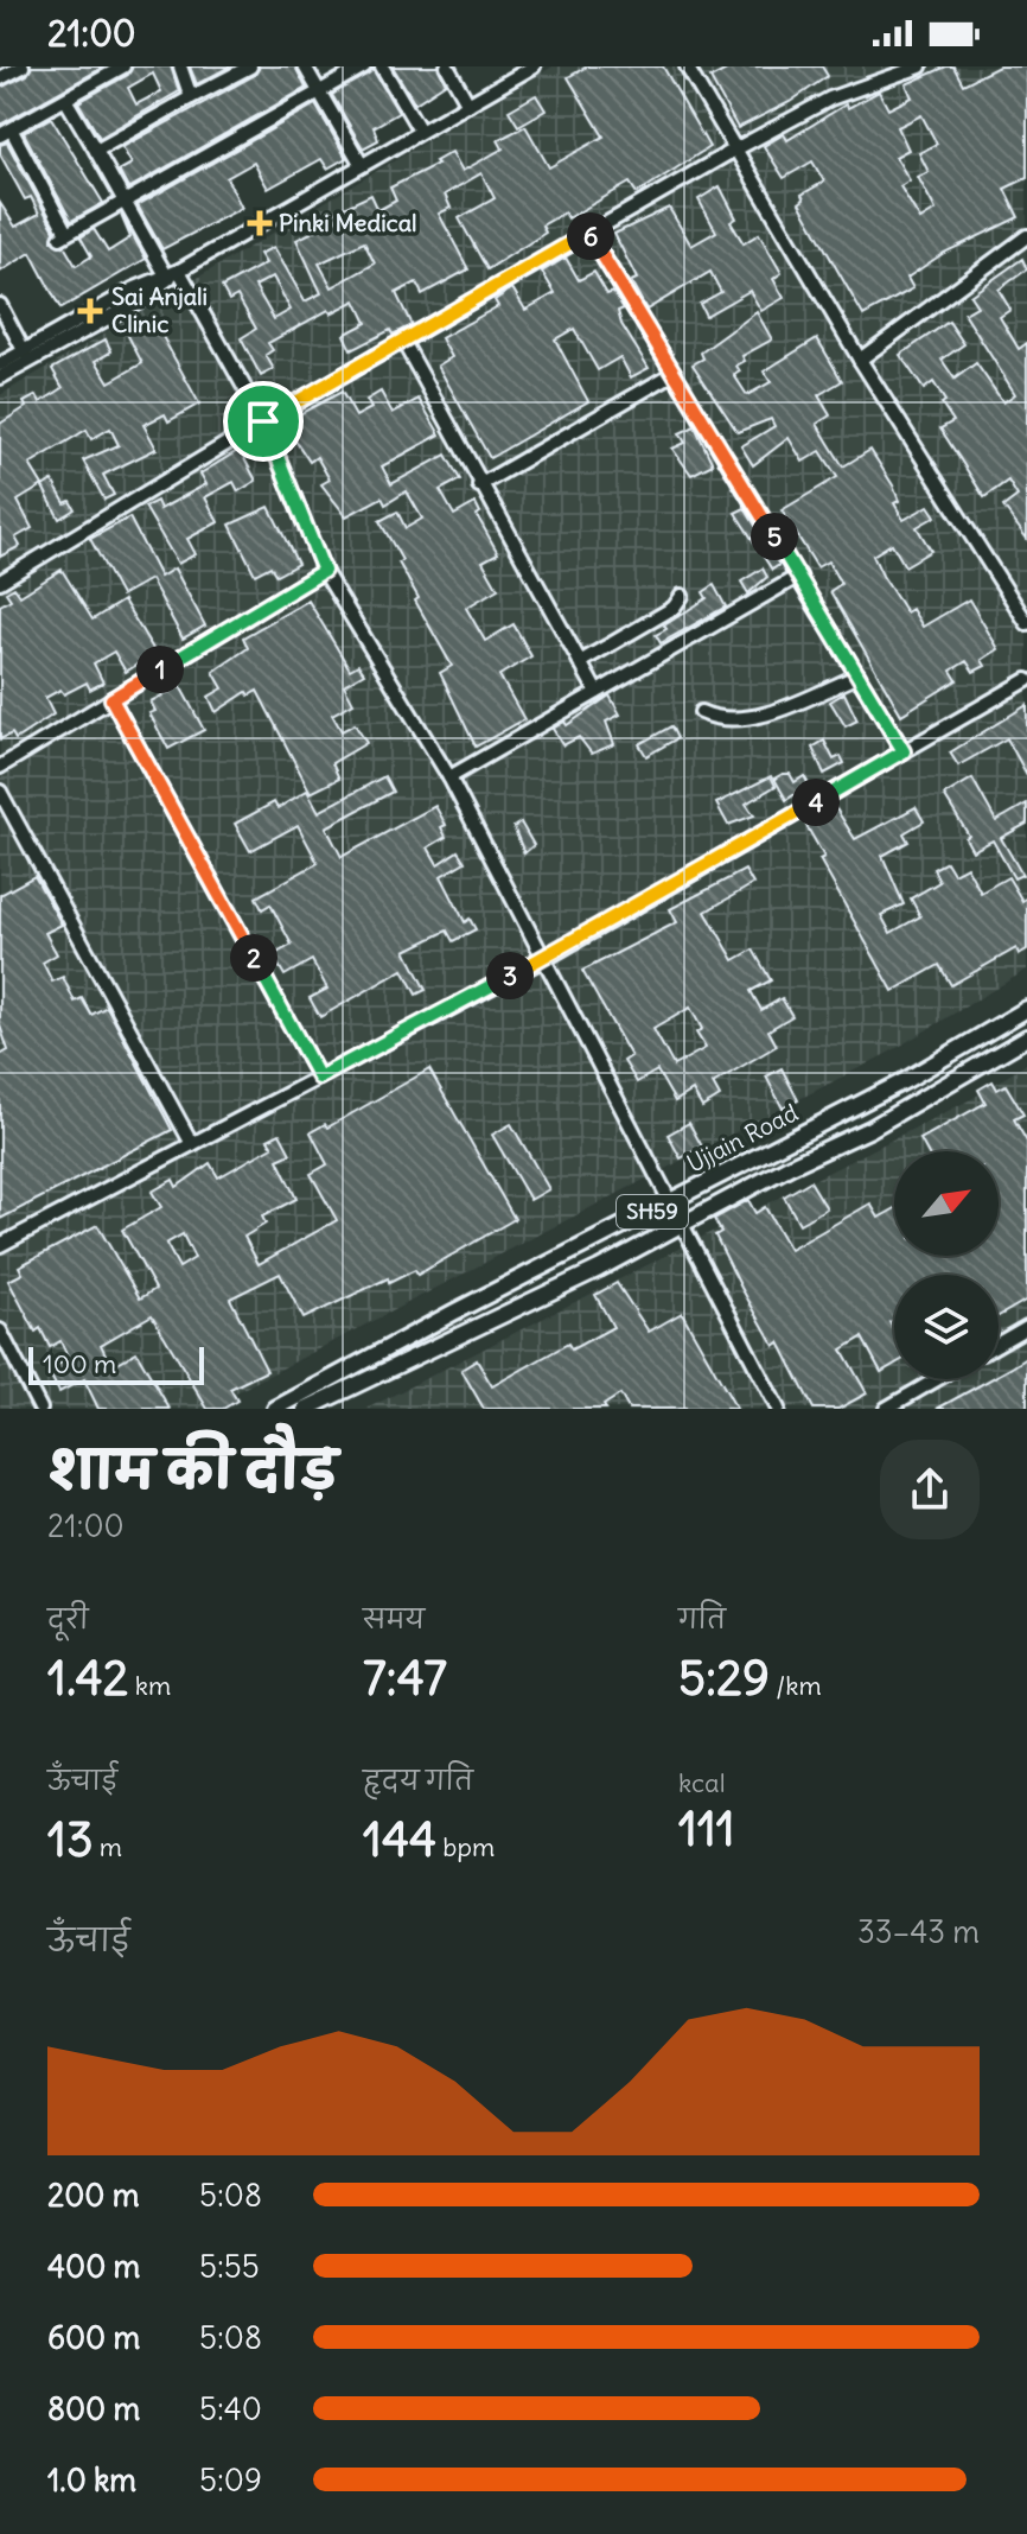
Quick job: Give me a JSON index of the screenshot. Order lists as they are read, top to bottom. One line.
{"streets":{"main road":["Ujjain Road","SH59"]},"places":{"health":["Pinki Medical","Sai Anjali Clinic"]},"scale_bar":"100 m","north":"top right","page":{"status":"21:00","pins":["6","5","1","4","2","3"],"scale":"100 m","heading":["शाम की दौड़","21:00"],"stats":[["दूरी","1.42 km"],["समय","7:47"],["गति","5:29 /km"],["ऊँचाई","13 m"],["हृदय गति","144 bpm"],["kcal","111"]],"chart":["ऊँचाई","33–43 m"],"list":[{"name":"200 m","note":"5:08"},{"name":"400 m","note":"5:55"},{"name":"600 m","note":"5:08"},{"name":"800 m","note":"5:40"},{"name":"1.0 km","note":"5:09"}]}}
